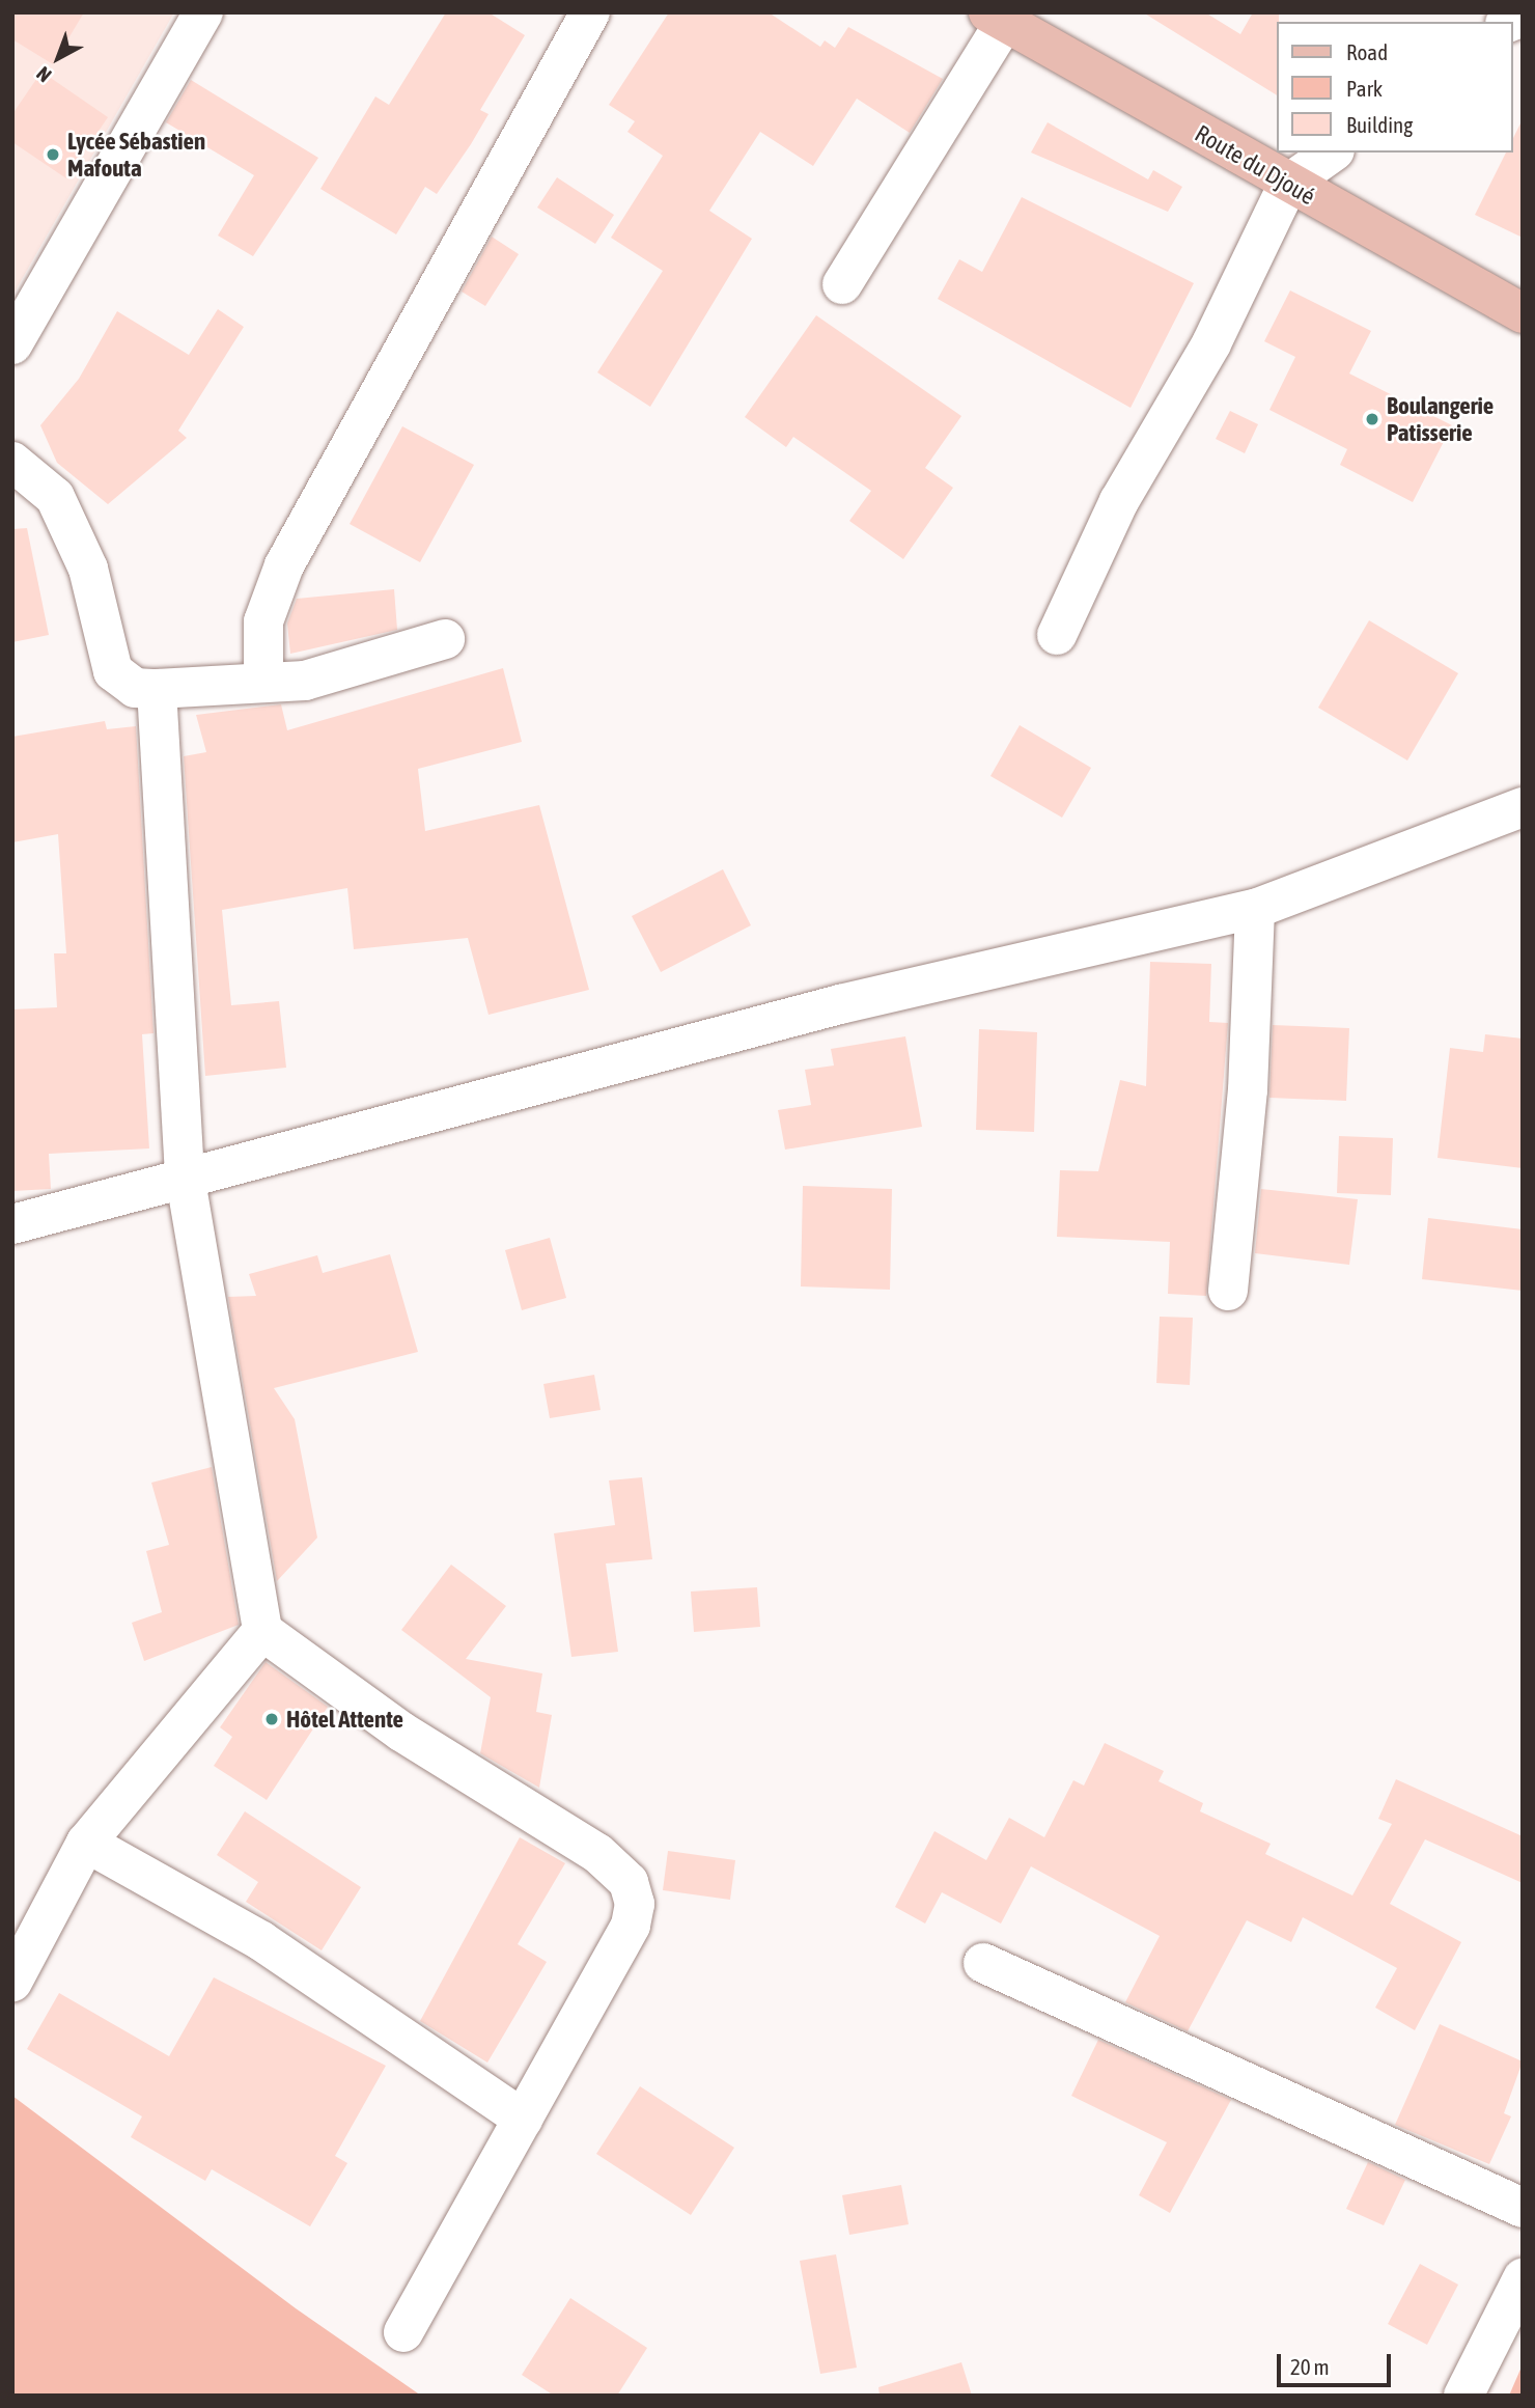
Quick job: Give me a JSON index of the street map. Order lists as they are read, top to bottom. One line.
{"streets":{"main road":["Route du Djoué"]},"places":["Lycée Sébastien Mafouta","Boulangerie Patisserie","Hôtel Attente"],"legend":["Road","Park","Building"],"scale_bar":"20 m","north":"bottom left"}
